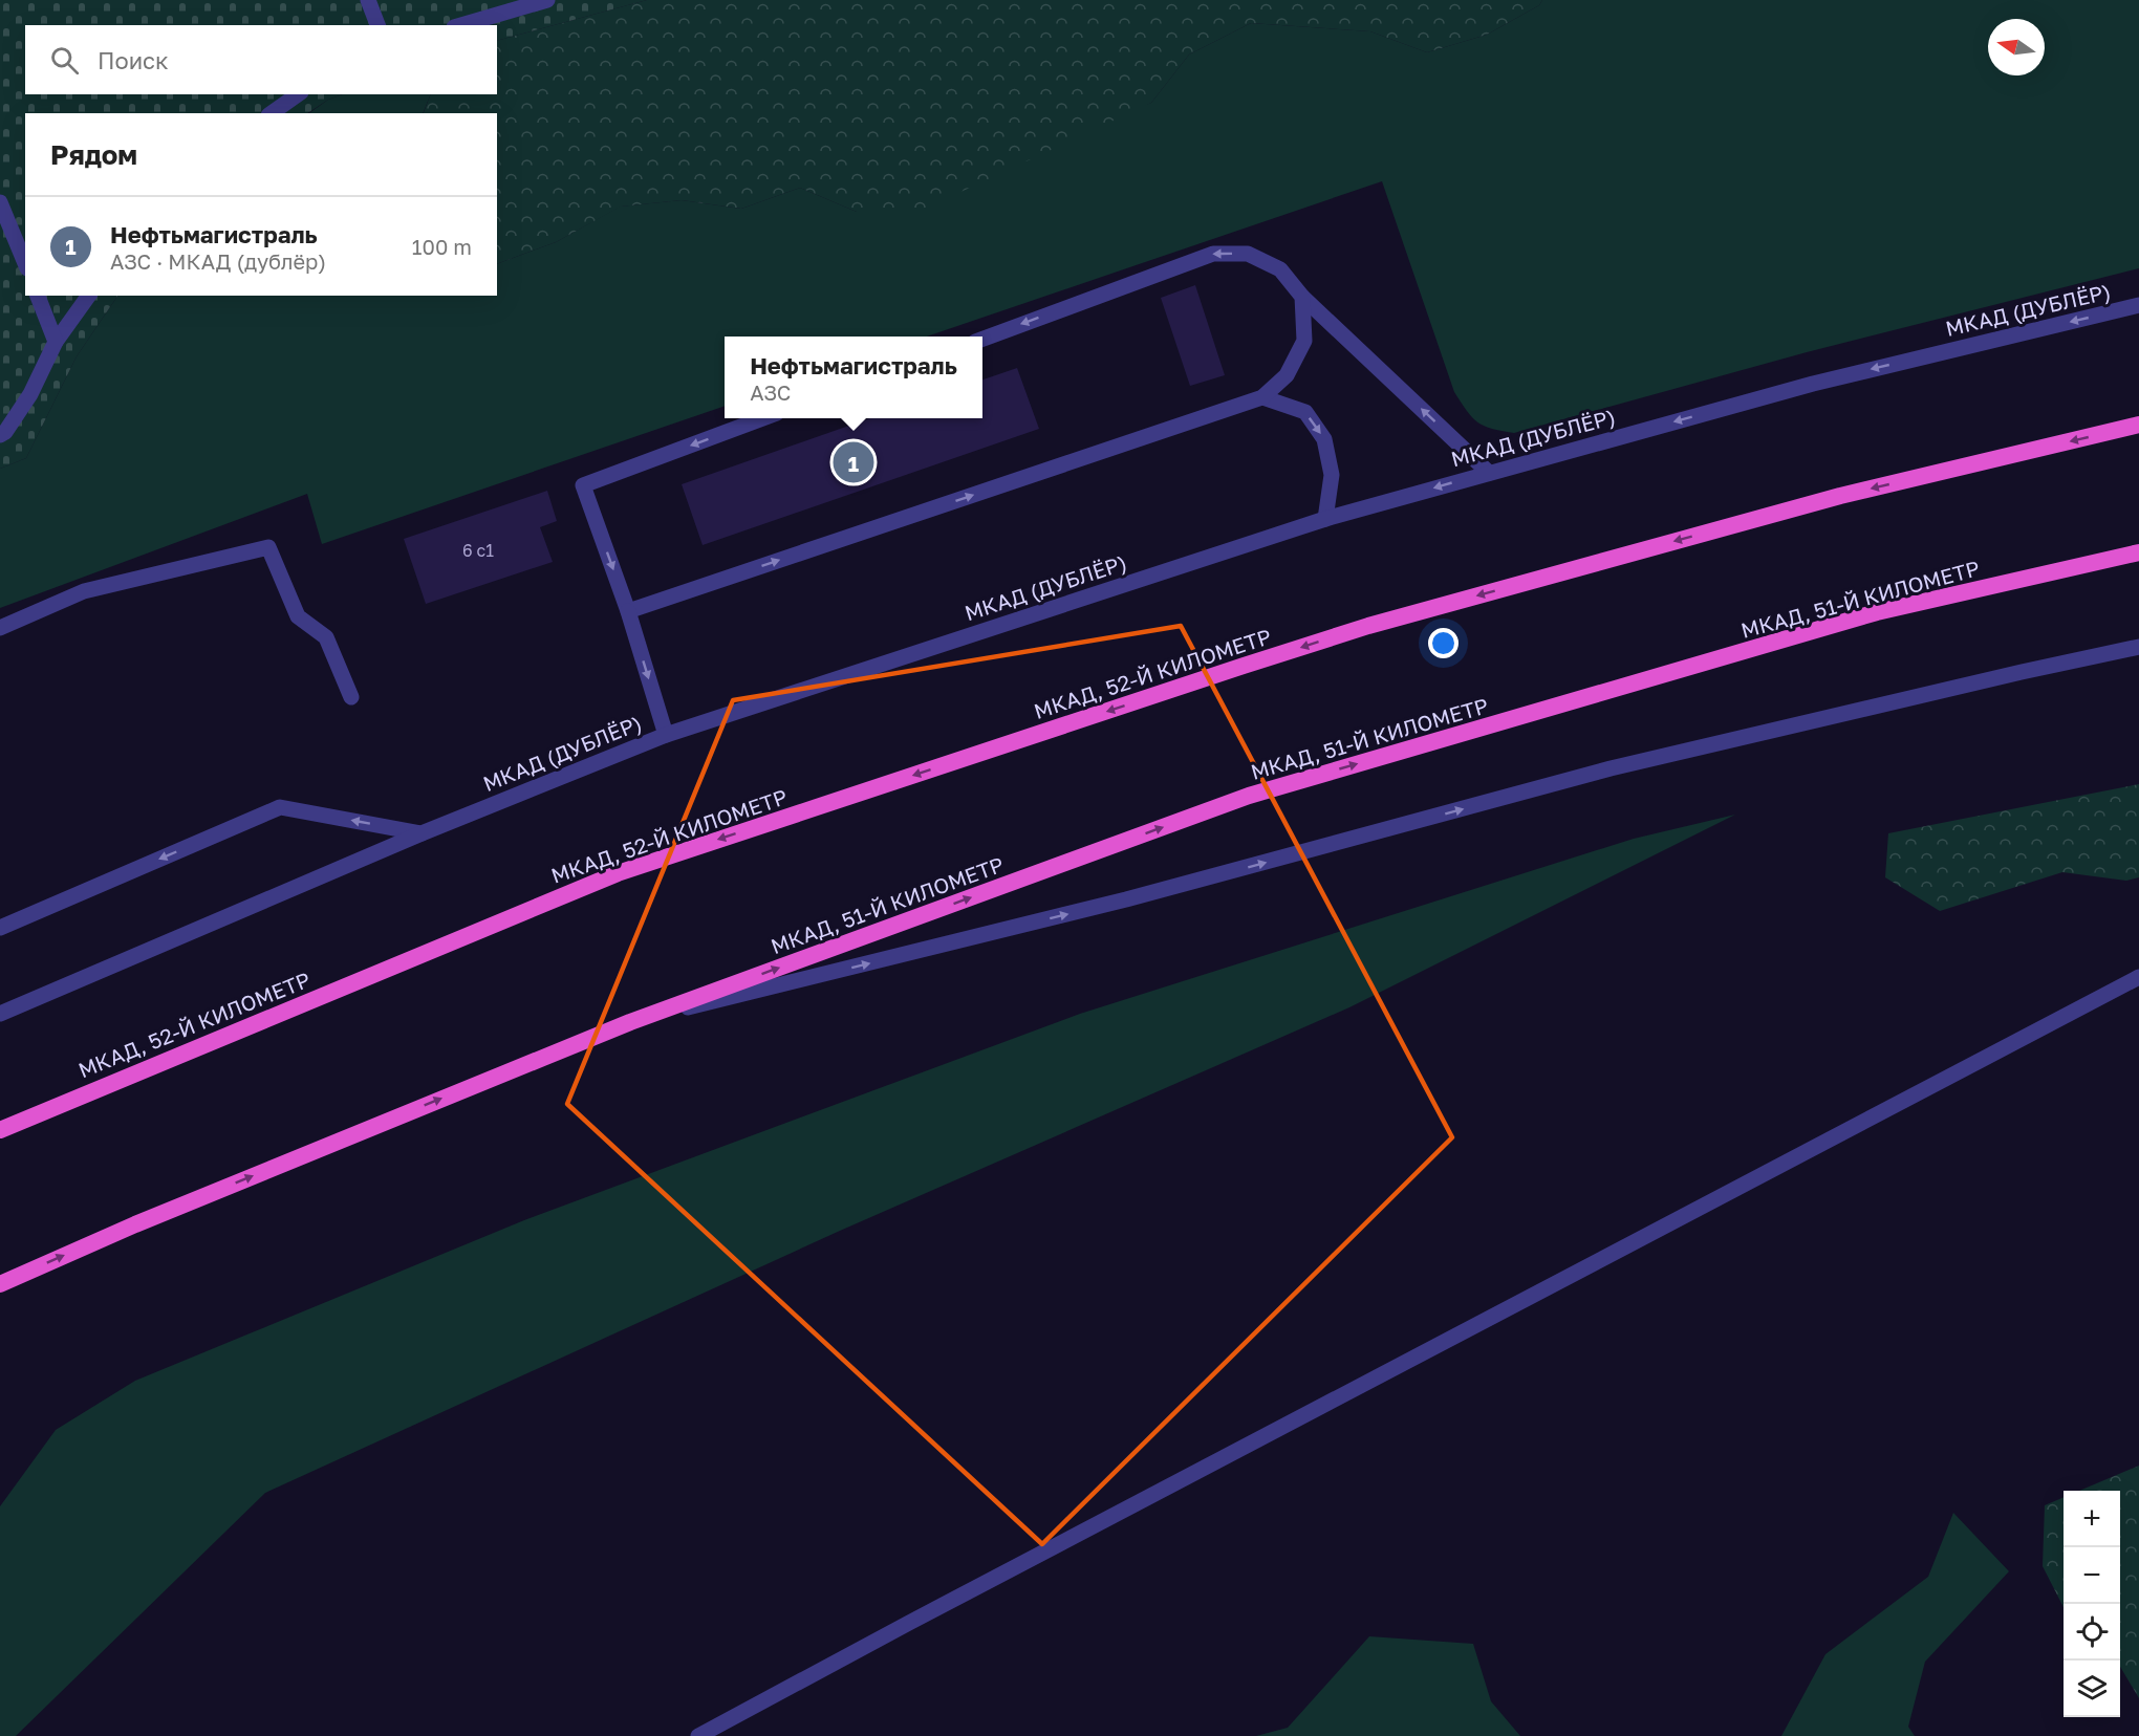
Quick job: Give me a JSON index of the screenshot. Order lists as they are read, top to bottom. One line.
{"streets":{"highway":["МКАД, 51-Й КИЛОМЕТР","МКАД, 52-Й КИЛОМЕТР"],"street":["МКАД (ДУБЛЁР)"]},"one_way":["МКАД (ДУБЛЁР)","МКАД, 51-Й КИЛОМЕТР","МКАД, 52-Й КИЛОМЕТР"],"house_numbers":["6 с1"],"north":"left","page":{"search":"Поиск","heading":"Рядом","list":[{"mark":"1","name":"Нефтьмагистраль","note":"АЗС · МКАД (дублёр)","value":"100 m"}],"popup":["Нефтьмагистраль","АЗС"],"pins":"1","map_buttons":["+","−"]}}
